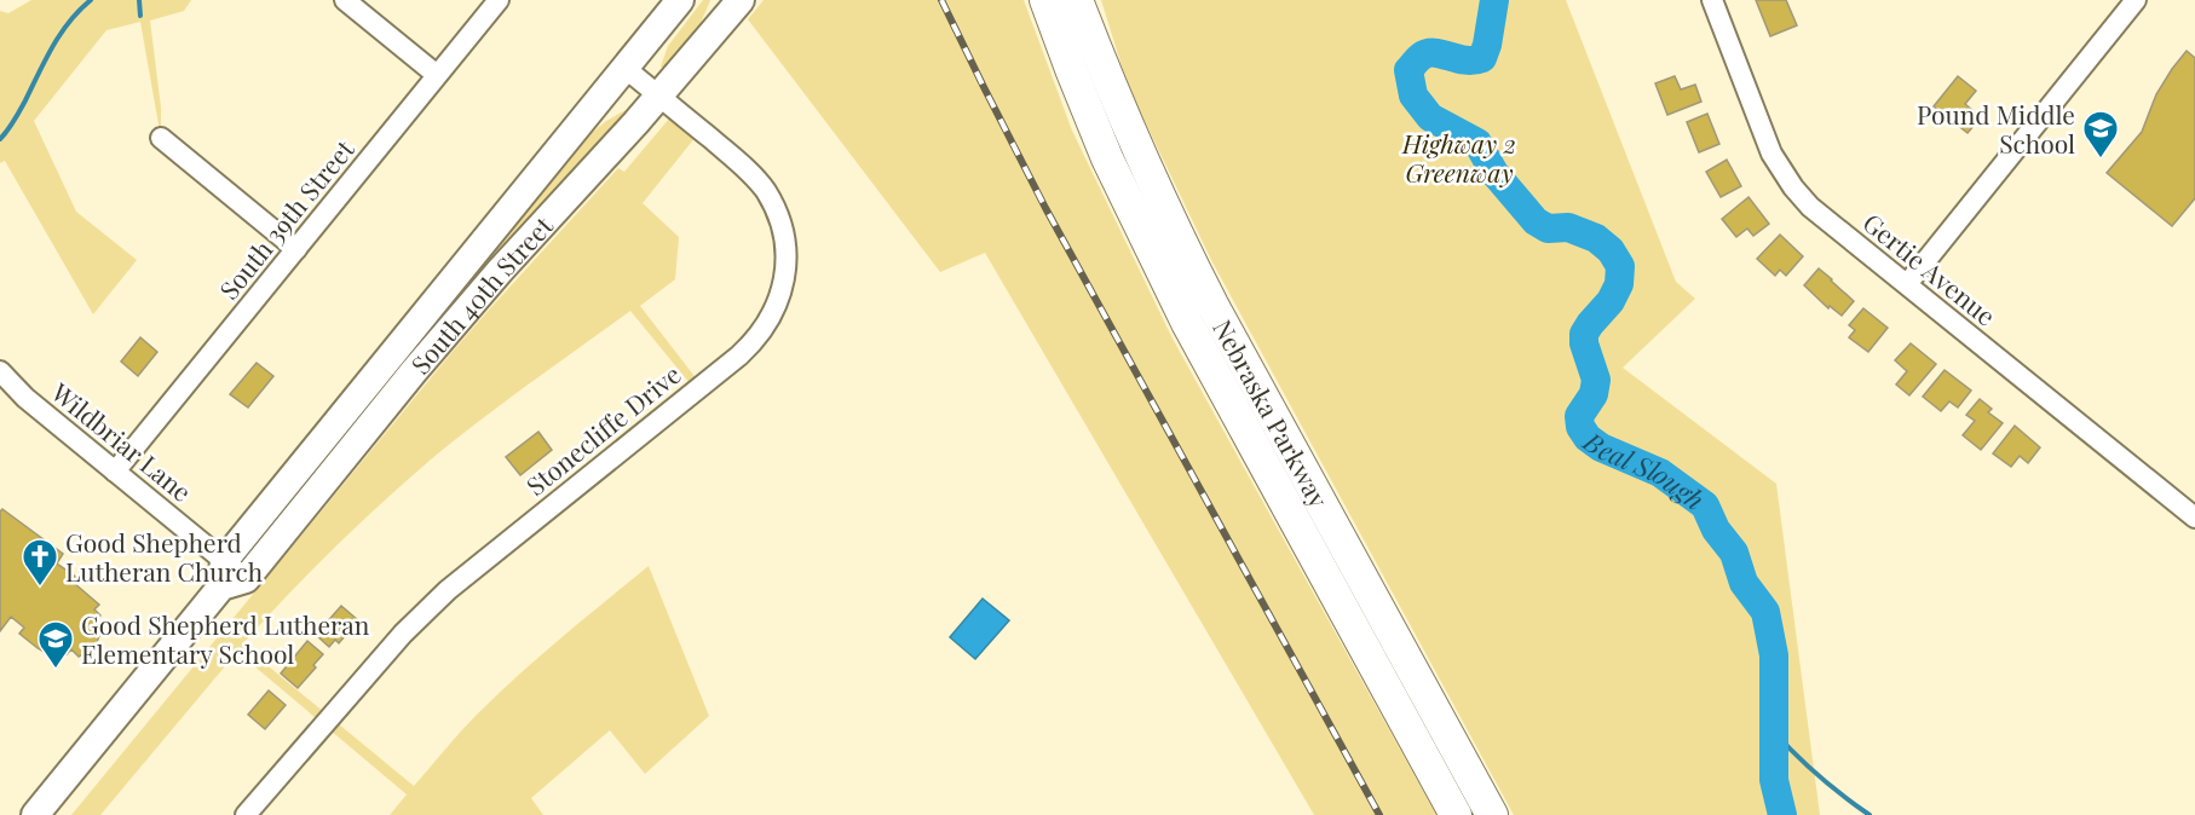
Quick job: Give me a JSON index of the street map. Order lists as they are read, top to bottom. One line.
{"streets":{"main road":["South 40th Street","Nebraska Parkway"],"street":["South 39th Street","Gertie Avenue","Stonecliffe Drive","Wildbriar Lane"]},"crossings":[["South 39th Street","Wildbriar Lane"],["South 40th Street","Stonecliffe Drive"],["South 40th Street","Wildbriar Lane"]],"water":["Beal Slough"],"parks":["Highway 2 Greenway"],"places":{"school or university":["Pound Middle School","Good Shepherd Lutheran Elementary School"],"church":["Good Shepherd Lutheran Church"]}}
